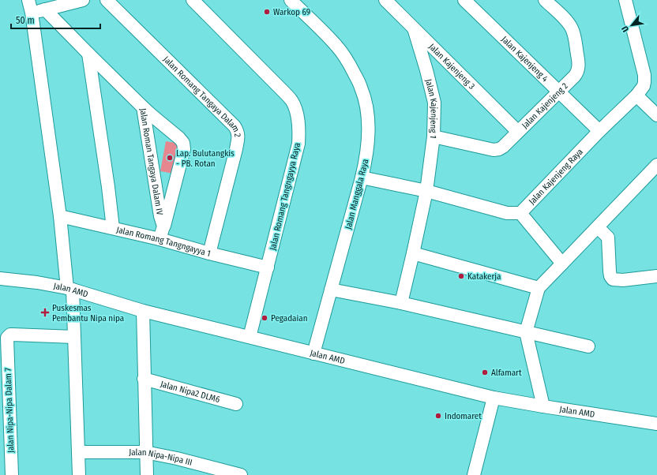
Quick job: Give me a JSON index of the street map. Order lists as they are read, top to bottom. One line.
{"streets":{"street":["Jalan Kajenjeng 4","Jalan Kajenjeng 3","Jalan Romang Tangaya Dalam 2","Jalan Kajenjeng 2","Jalan Kajenjeng 1","Jalan Roman Tangaya Dalam IV","Jalan Kajenjeng Raya","Jalan Manggala Raya","Jalan Romang Tangngayya Raya","Jalan Romang Tangngayya 1","Jalan AMD","Jalan Nipa2 DLM6","Jalan Nipa-Nipa Dalam 7","Jalan Nipa-Nipa III"]},"crossings":[["Jalan Kajenjeng 4","Jalan Kajenjeng 2"],["Jalan Kajenjeng 4","Jalan Kajenjeng Raya"],["Jalan Kajenjeng 3","Jalan Kajenjeng 2"],["Jalan Kajenjeng 3","Jalan Kajenjeng 1"],["Jalan Romang Tangaya Dalam 2","Jalan Romang Tangngayya 1"],["Jalan Kajenjeng 2","Jalan Kajenjeng 1"],["Jalan Roman Tangaya Dalam IV","Jalan Romang Tangngayya 1"],["Jalan Manggala Raya","Jalan AMD"],["Jalan Romang Tangngayya Raya","Jalan Romang Tangngayya 1"],["Jalan Romang Tangngayya Raya","Jalan AMD"]],"places":{"other":["Warkop 69","Lap. Bulutangkis - PB. Rotan","Katakerja","Pegadaian","Alfamart","Indomaret"],"health":["Puskesmas Pembantu Nipa nipa"]},"scale_bar":"50 m","north":"bottom left"}
